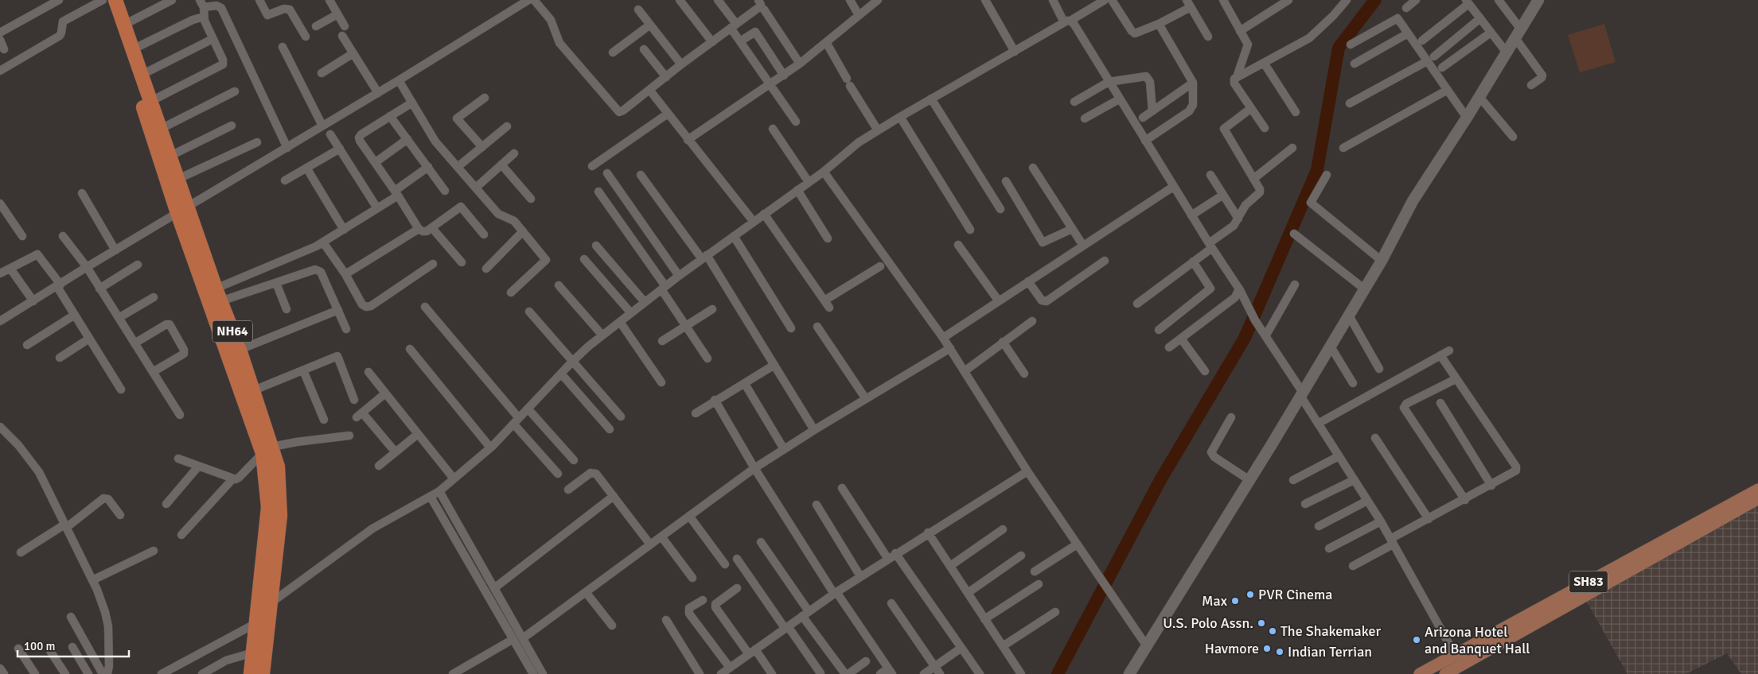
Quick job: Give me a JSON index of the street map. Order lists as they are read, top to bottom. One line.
{"streets":{"highway":["NH64"],"main road":["SH83"]},"places":["PVR Cinema","Max","U.S. Polo Assn.","The Shakemaker","Arizona Hotel and Banquet Hall","Havmore","Indian Terrian"],"scale_bar":"100 m"}
